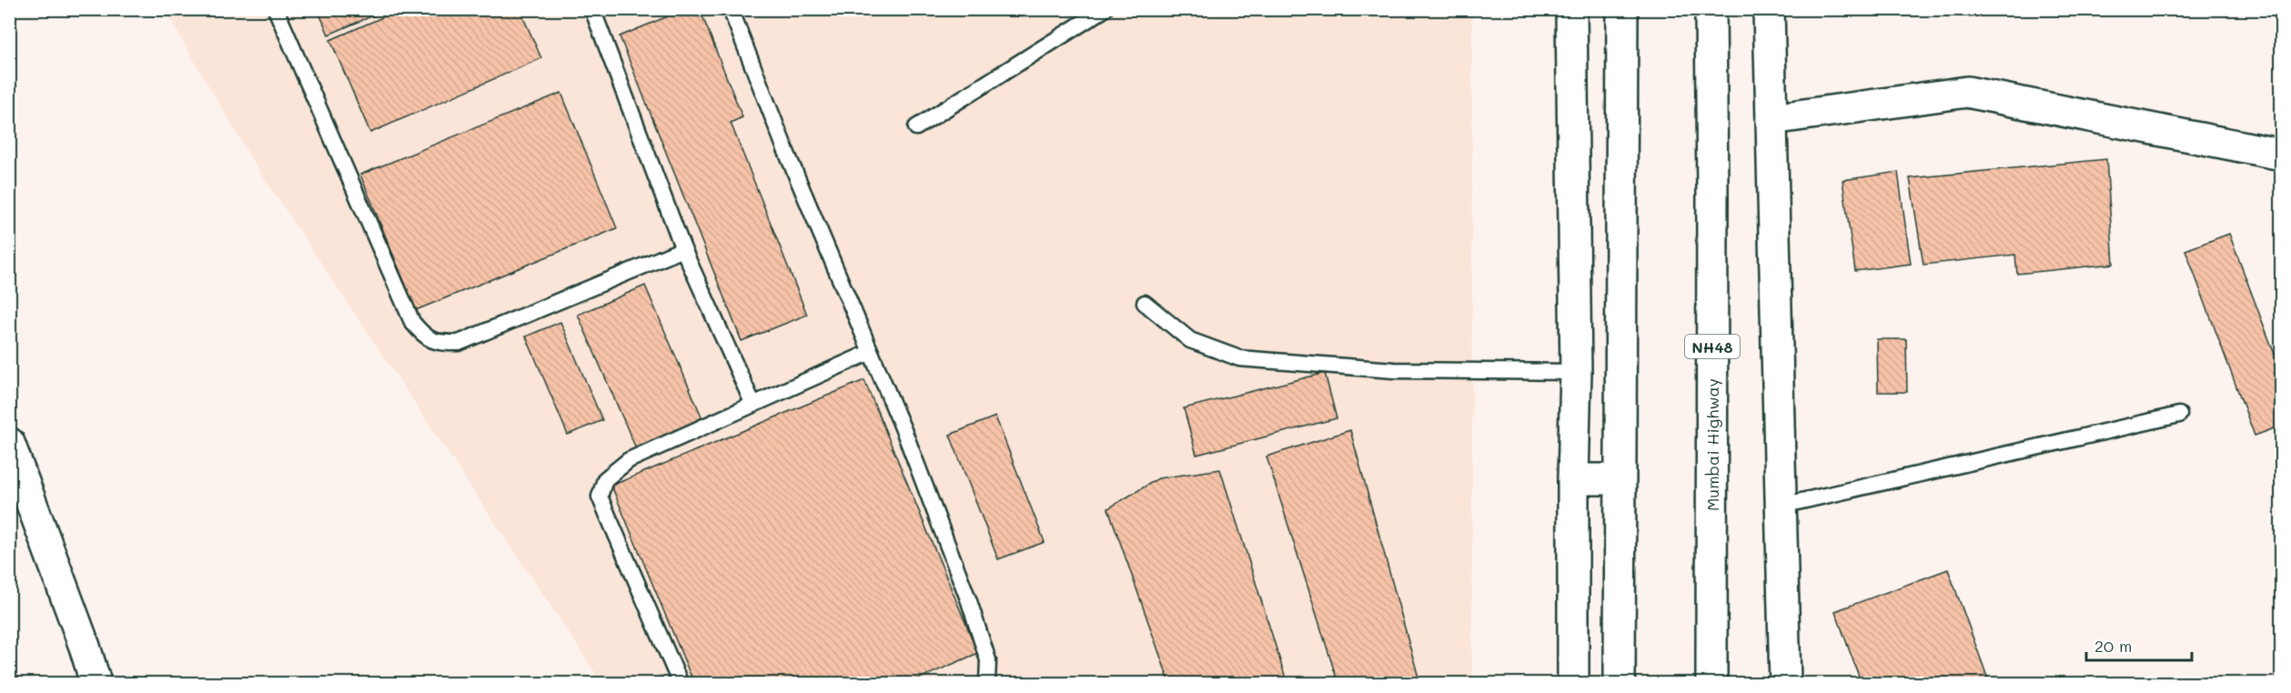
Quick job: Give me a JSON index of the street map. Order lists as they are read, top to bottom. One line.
{"streets":{"main road":["NH48","Mumbai Highway"]},"scale_bar":"20 m"}
